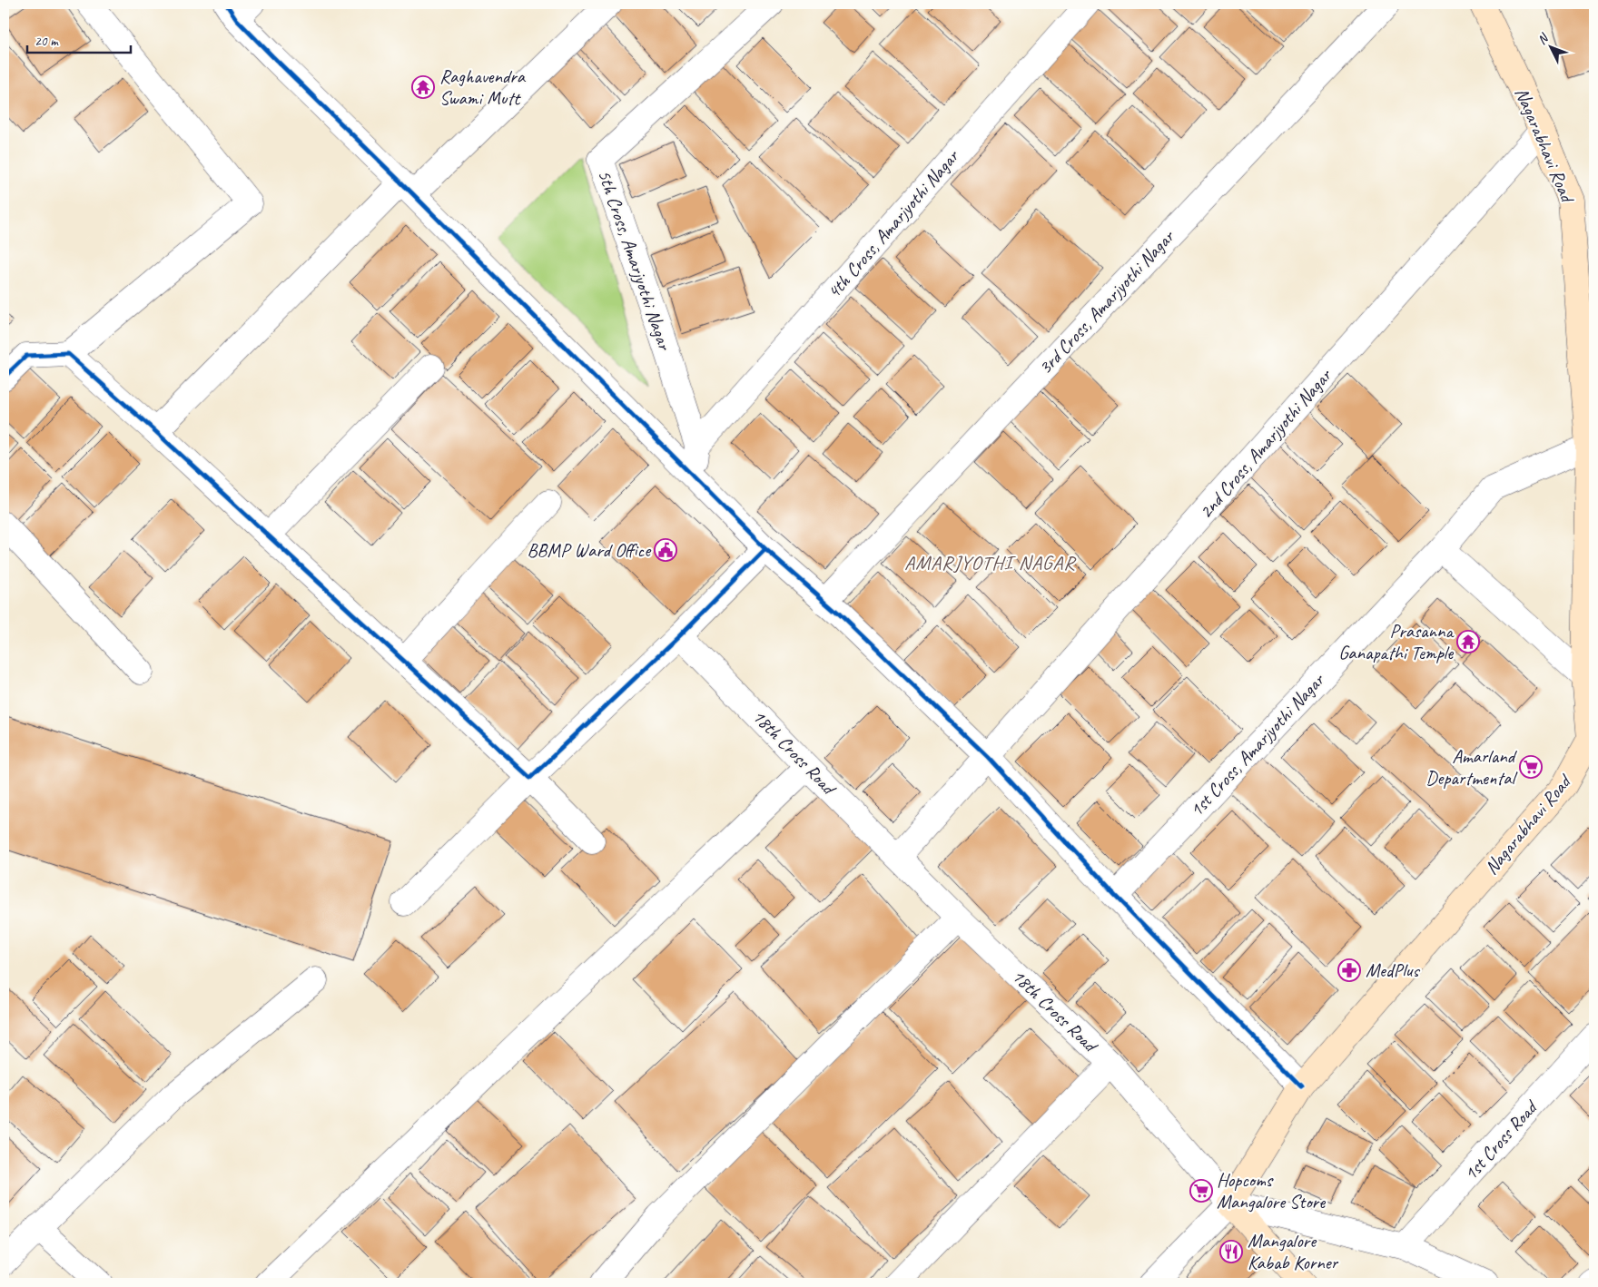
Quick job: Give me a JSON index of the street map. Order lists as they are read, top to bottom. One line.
{"streets":{"main road":["Nagarabhavi Road"],"street":["4th Cross, Amarjyothi Nagar","5th Cross, Amarjyothi Nagar","3rd Cross, Amarjyothi Nagar","2nd Cross, Amarjyothi Nagar","1st Cross, Amarjyothi Nagar","18th Cross Road","1st Cross Road"]},"crossings":[["Nagarabhavi Road","2nd Cross, Amarjyothi Nagar"],["Nagarabhavi Road","1st Cross, Amarjyothi Nagar"],["Nagarabhavi Road","18th Cross Road"],["4th Cross, Amarjyothi Nagar","5th Cross, Amarjyothi Nagar"],["2nd Cross, Amarjyothi Nagar","18th Cross Road"]],"districts":["AMARJYOTHI NAGAR"],"places":{"temple":["Raghavendra Swami Mutt","Prasanna Ganapathi Temple"],"public building":["BBMP Ward Office"],"supermarket":["Amarland Departmental","Hopcoms Mangalore Store"],"pharmacy":["MedPlus"],"restaurant":["Mangalore Kabab Korner"]},"scale_bar":"20 m","north":"top left"}
